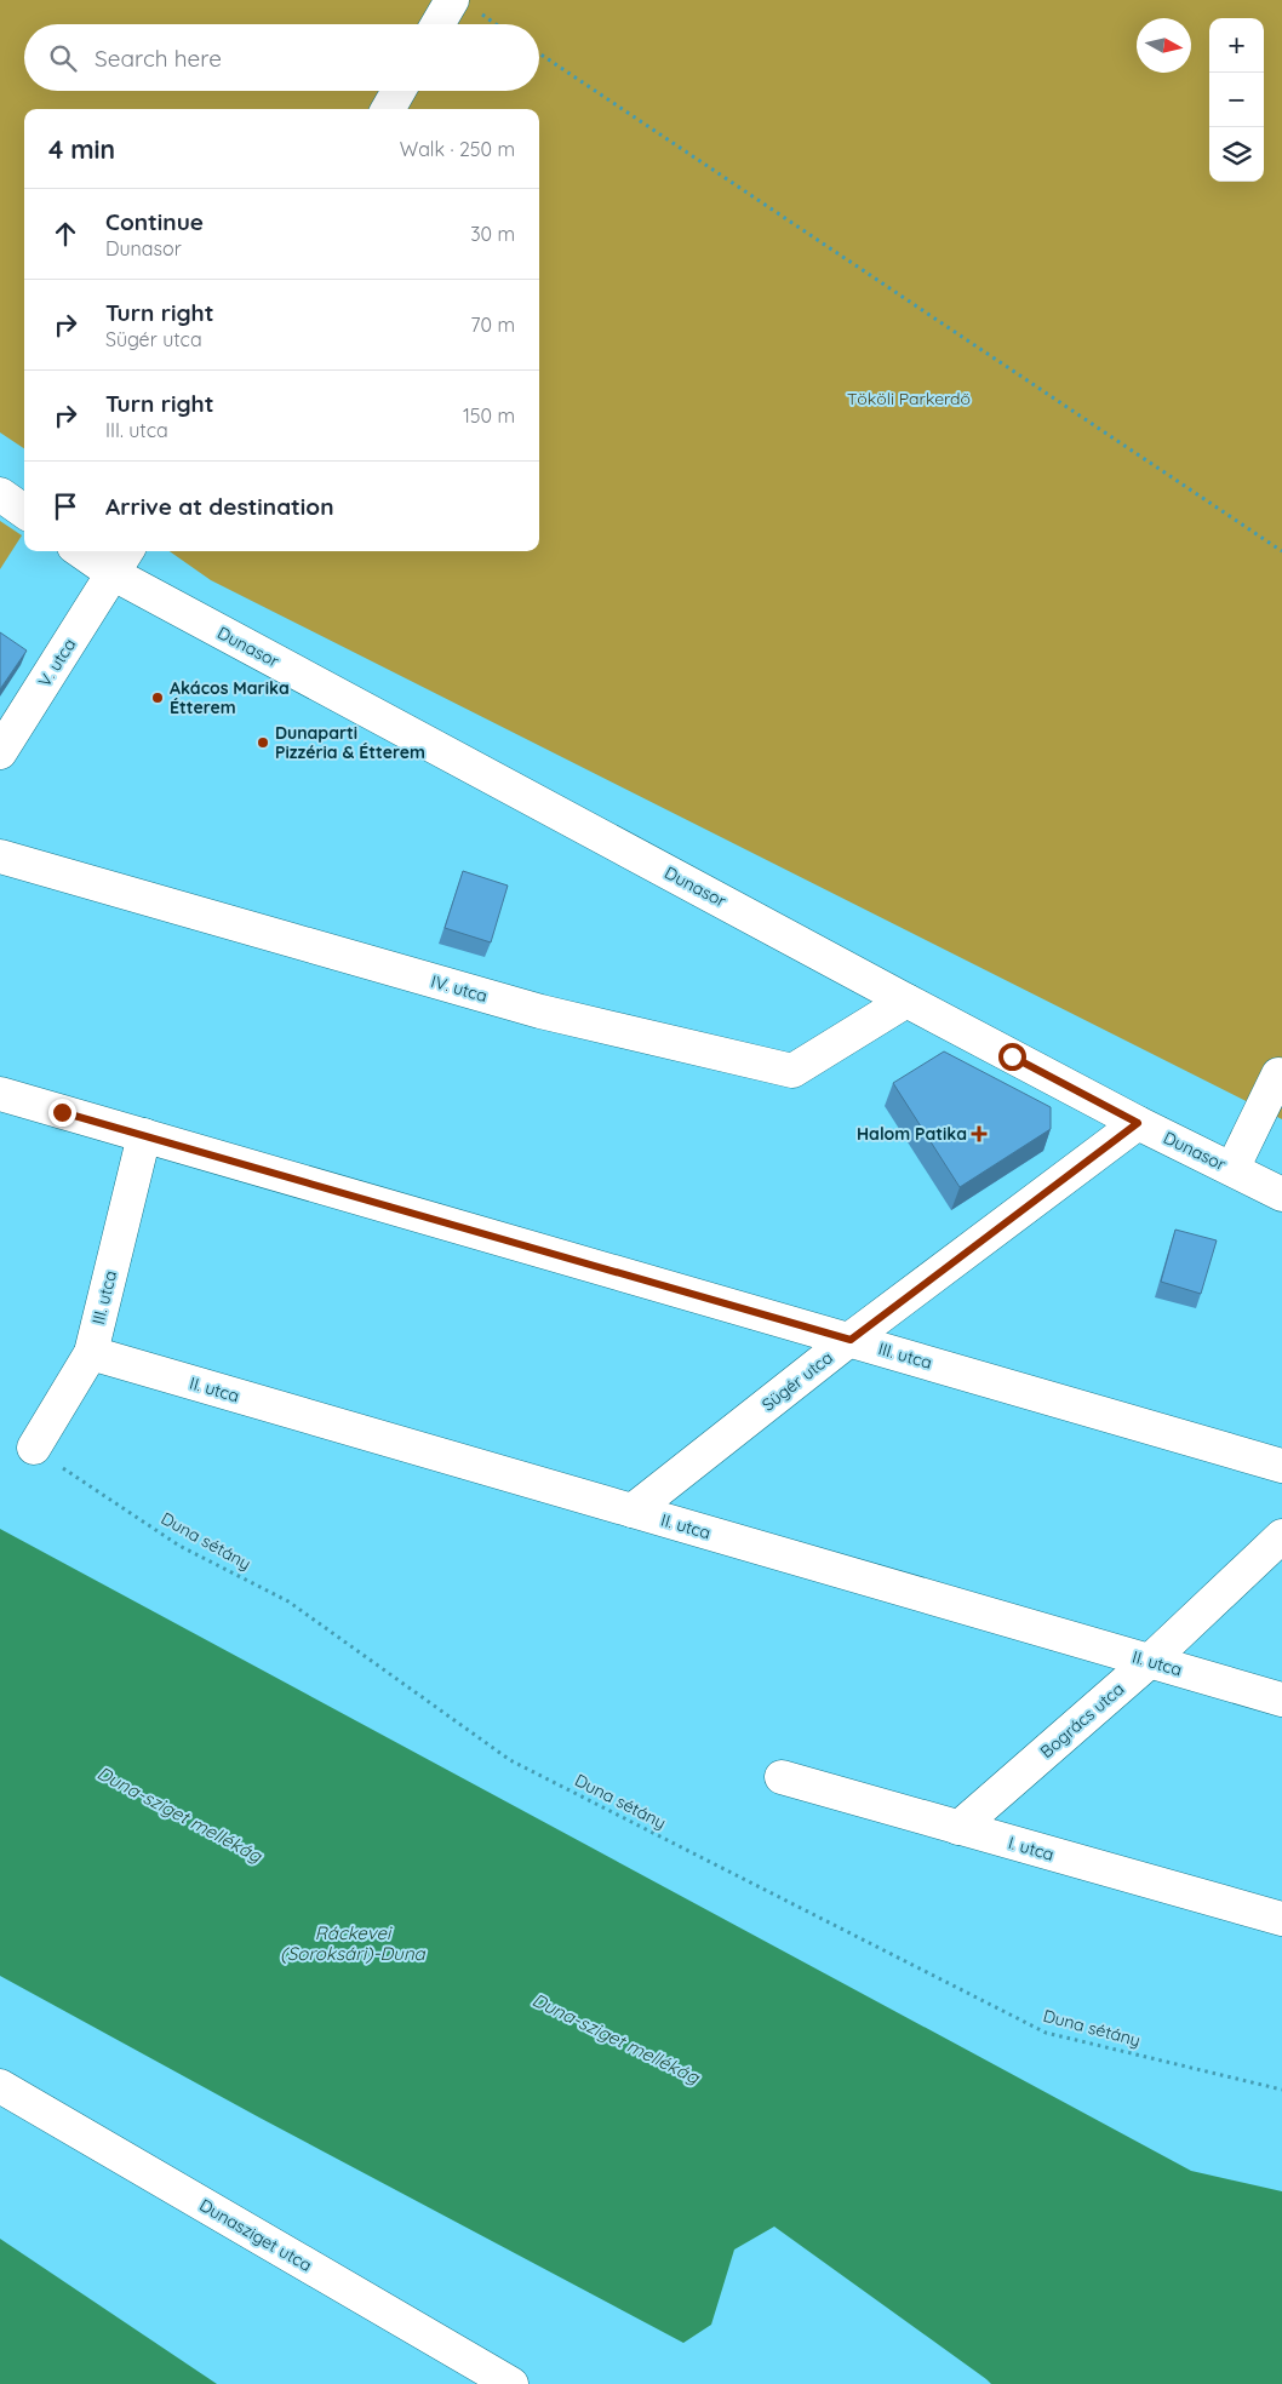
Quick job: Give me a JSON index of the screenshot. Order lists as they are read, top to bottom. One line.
{"streets":{"street":["Dunasor","V. utca","IV. utca","III. utca","Sügér utca","II. utca","Bogrács utca","I. utca","Dunasziget utca"],"path":["Duna sétány"]},"crossings":[["Dunasor","V. utca"],["Dunasor","IV. utca"],["Dunasor","Sügér utca"],["III. utca","Sügér utca"],["III. utca","II. utca"],["III. utca","Duna sétány"],["Sügér utca","II. utca"],["II. utca","Bogrács utca"],["Bogrács utca","I. utca"]],"water":["Duna-sziget mellékág","Ráckevei (Soroksári)-Duna"],"parks":["Tököli Parkerdő"],"places":{"other":["Akácos Marika Étterem","Dunaparti Pizzéria & Étterem"],"health":["Halom Patika"]},"north":"right","page":{"map_buttons":["+","−"],"search":"Search here","heading":["4 min","Walk · 250 m"],"list":[["Continue","Dunasor","30 m"],["Turn right","Sügér utca","70 m"],["Turn right","III. utca","150 m"],"Arrive at destination"]}}
